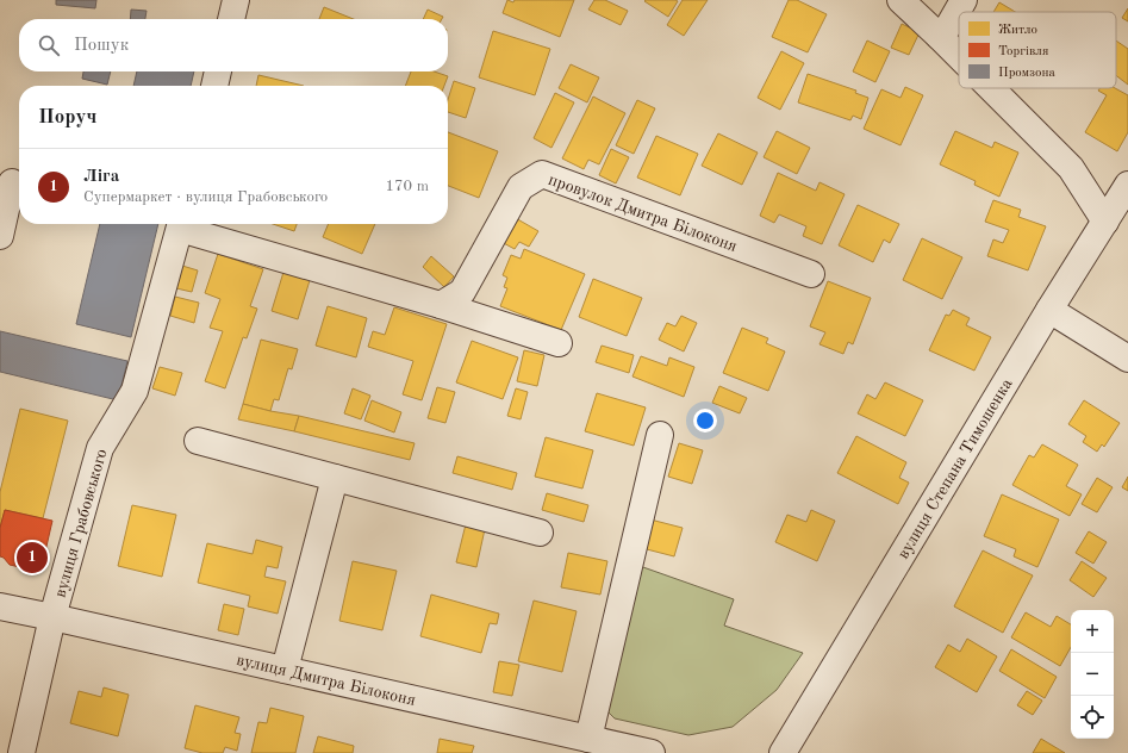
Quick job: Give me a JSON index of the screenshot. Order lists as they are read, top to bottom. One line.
{"streets":{"street":["провулок Дмитра Білоконя","вулиця Степана Тимошенка","вулиця Грабовського","вулиця Дмитра Білоконя"]},"crossings":[["вулиця Грабовського","вулиця Дмитра Білоконя"]],"legend":["Житло","Торгівля","Промзона"],"page":{"search":"Пошук","heading":"Поруч","list":[{"mark":"1","name":"Ліга","note":"Супермаркет · вулиця Грабовського","value":"170 m"}],"pins":"1","map_buttons":["+","−"]}}
